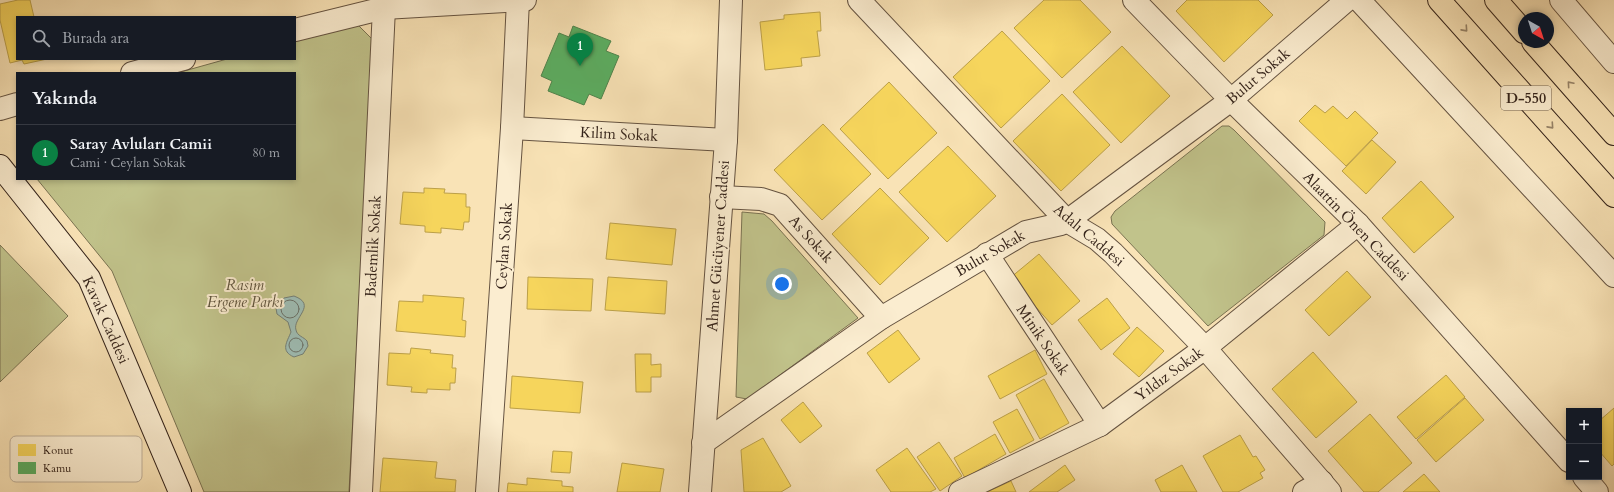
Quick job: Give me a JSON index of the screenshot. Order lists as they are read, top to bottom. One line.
{"streets":{"highway":["D-550"],"street":["Bulut Sokak","Kilim Sokak","Alaattin Önen Caddesi","Adalı Caddesi","As Sokak","Bademlik Sokak","Ceylan Sokak","Ahmet Gücüyener Caddesi","Kavak Caddesi","Minik Sokak","Yıldız Sokak"]},"crossings":[["Bulut Sokak","Alaattin Önen Caddesi"],["Bulut Sokak","Adalı Caddesi"],["Bulut Sokak","As Sokak"],["Bulut Sokak","Ahmet Gücüyener Caddesi"],["Bulut Sokak","Minik Sokak"],["Kilim Sokak","Ceylan Sokak"],["Kilim Sokak","Ahmet Gücüyener Caddesi"],["Alaattin Önen Caddesi","Yıldız Sokak"],["Adalı Caddesi","Yıldız Sokak"],["As Sokak","Ahmet Gücüyener Caddesi"],["Minik Sokak","Yıldız Sokak"]],"parks":["Rasim Ergene Parkı"],"legend":["Konut","Kamu"],"north":"bottom right","page":{"search":"Burada ara","pins":"1","heading":"Yakında","list":[{"mark":"1","name":"Saray Avluları Camii","note":"Cami · Ceylan Sokak","value":"80 m"}],"map_buttons":["+","−"]}}
